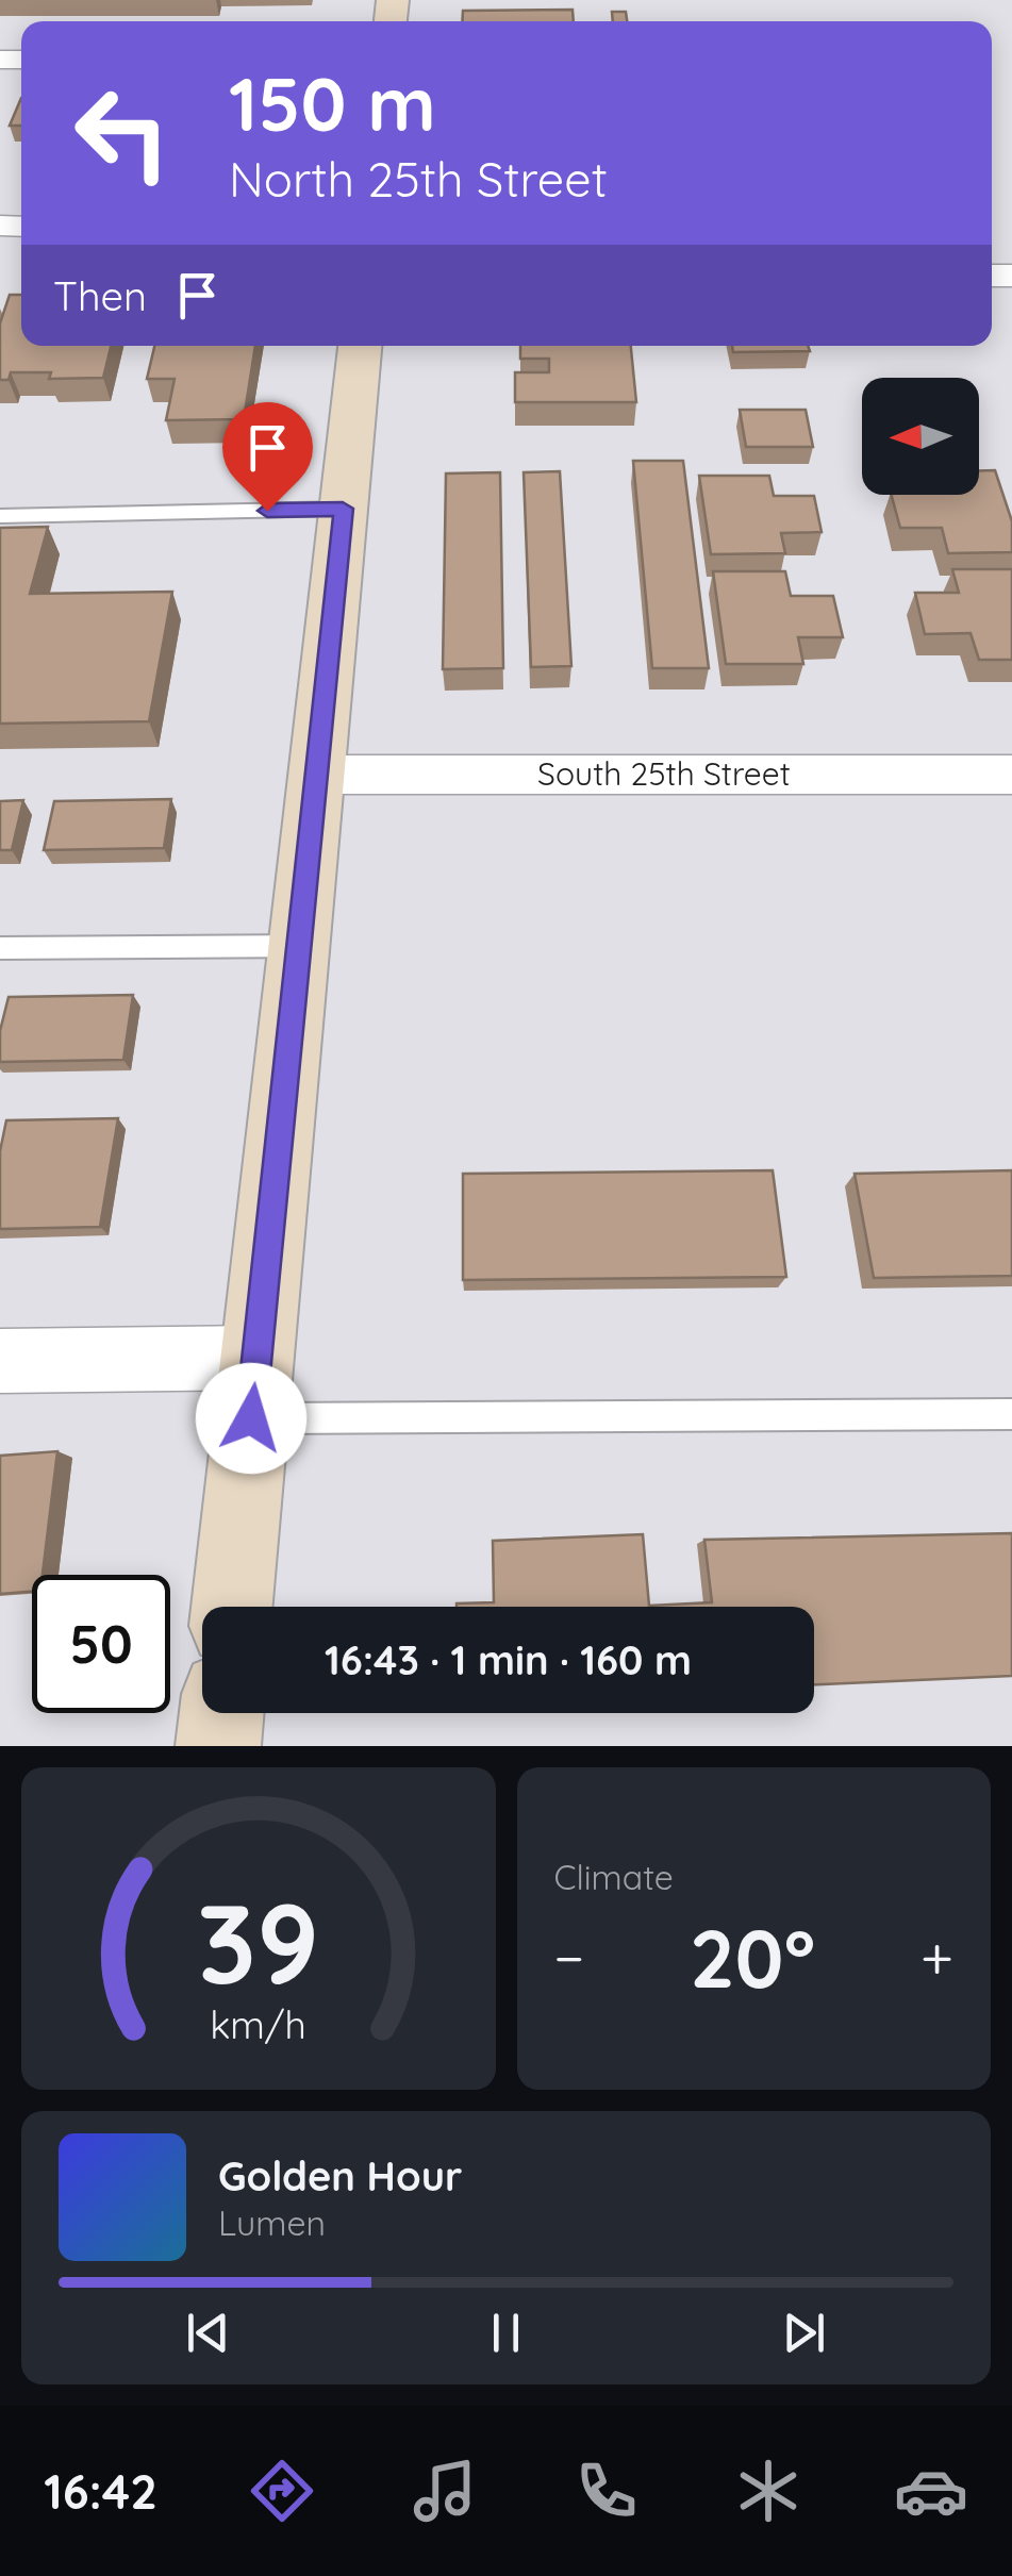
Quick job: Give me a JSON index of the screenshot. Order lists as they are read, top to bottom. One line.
{"streets":{"street":["South 25th Street"]},"north":"left","page":{"turn":["150 m","North 25th Street"],"then":"Then","limit":"50","trip":"16:43 · 1 min · 160 m","tile":"Climate","heat":["−","20°","+"],"song":["Golden Hour","Lumen"],"tabs":"16:42","gauge":["39","km/h"]}}
